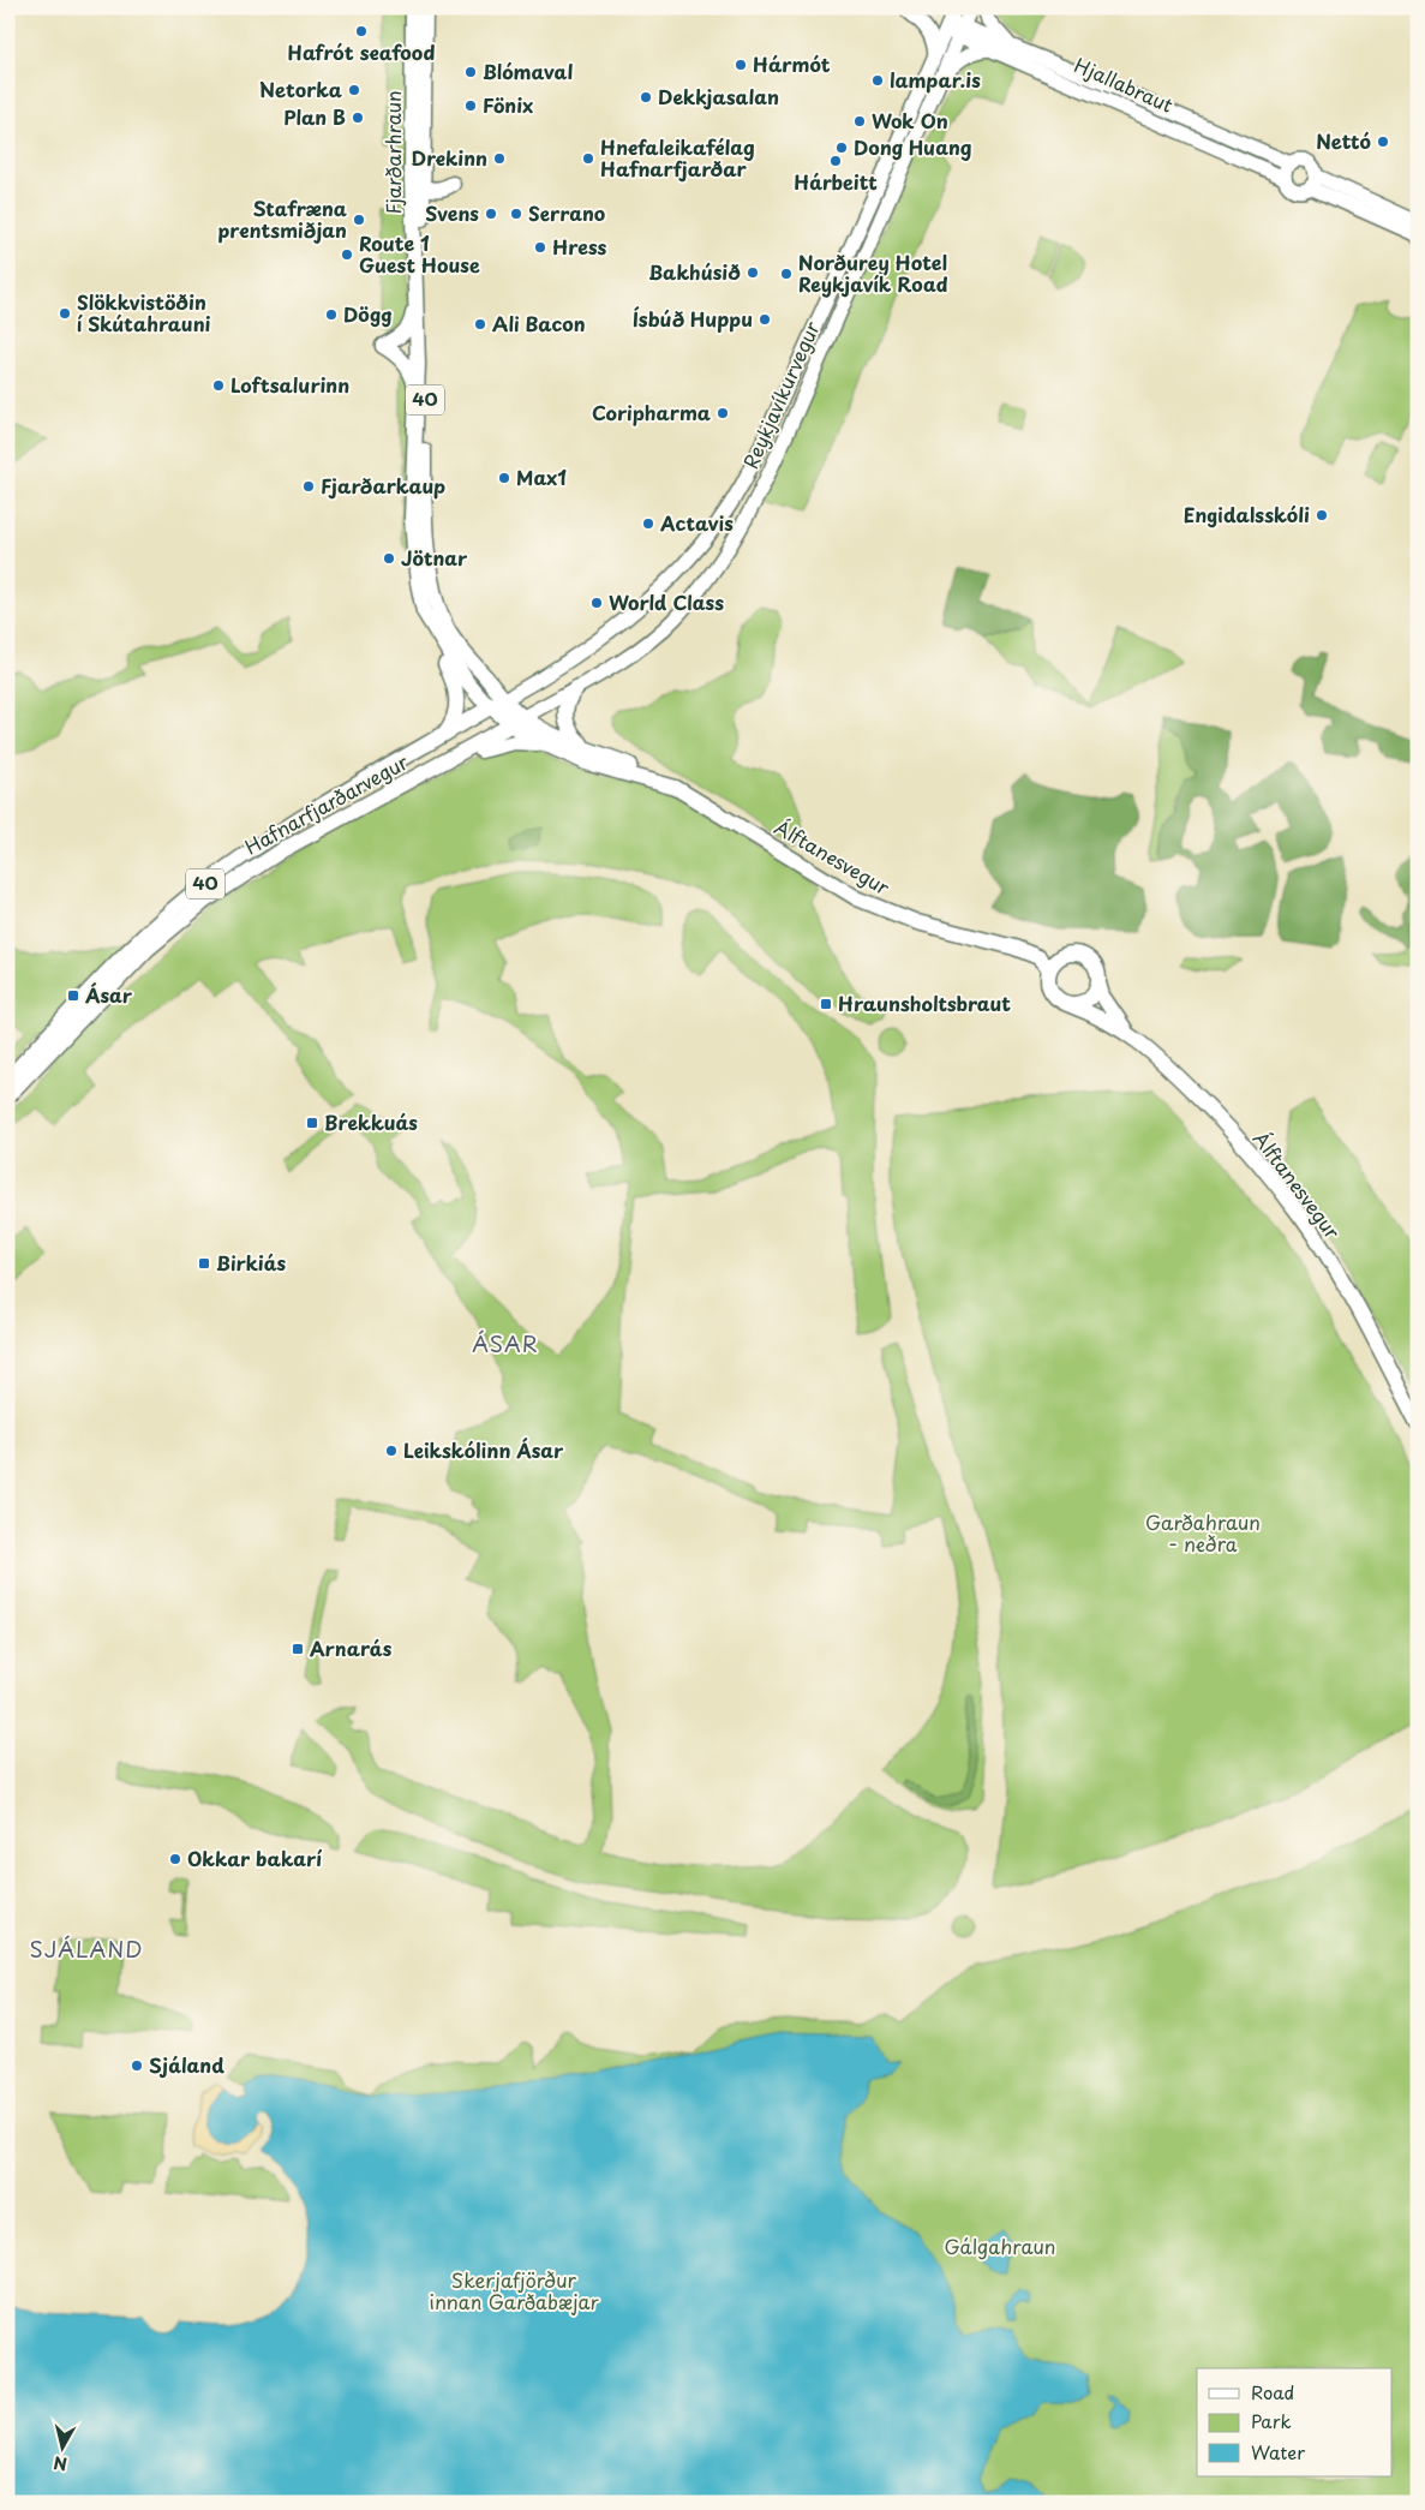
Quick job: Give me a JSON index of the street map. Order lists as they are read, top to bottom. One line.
{"streets":{"main road":["Hjallabraut","Fjarðarhraun","Reykjavíkurvegur","40","Hafnarfjarðarvegur","Álftanesvegur"]},"crossings":[["Hjallabraut","Reykjavíkurvegur"],["Fjarðarhraun","Reykjavíkurvegur"],["Fjarðarhraun","Hafnarfjarðarvegur"],["Fjarðarhraun","Álftanesvegur"],["Reykjavíkurvegur","Hafnarfjarðarvegur"],["Reykjavíkurvegur","Álftanesvegur"],["Hafnarfjarðarvegur","Álftanesvegur"]],"districts":["ÁSAR","SJÁLAND"],"parks":["Garðahraun - neðra","Gálgahraun","Skerjafjörður innan Garðabæjar"],"places":{"other":["Hafrót seafood","Hármót","Blómaval","lampar.is","Netorka","Dekkjasalan","Fönix","Plan B","Wok On","Nettó","Dong Huang","Drekinn","Hnefaleikafélag Hafnarfjarðar","Hárbeitt","Svens","Serrano","Stafræna prentsmiðjan","Hress","Route 1 Guest House","Bakhúsið","Norðurey Hotel Reykjavík Road","Slökkvistöðin í Skútahrauni","Dögg","Ísbúð Huppu","Ali Bacon","Loftsalurinn","Coripharma","Max1","Fjarðarkaup","Engidalsskóli","Actavis","Jötnar","World Class","Leikskólinn Ásar","Okkar bakarí","Sjáland"],"transit":["Ásar","Hraunsholtsbraut","Brekkuás","Birkiás","Arnarás"]},"legend":["Road","Park","Water"],"north":"bottom"}
